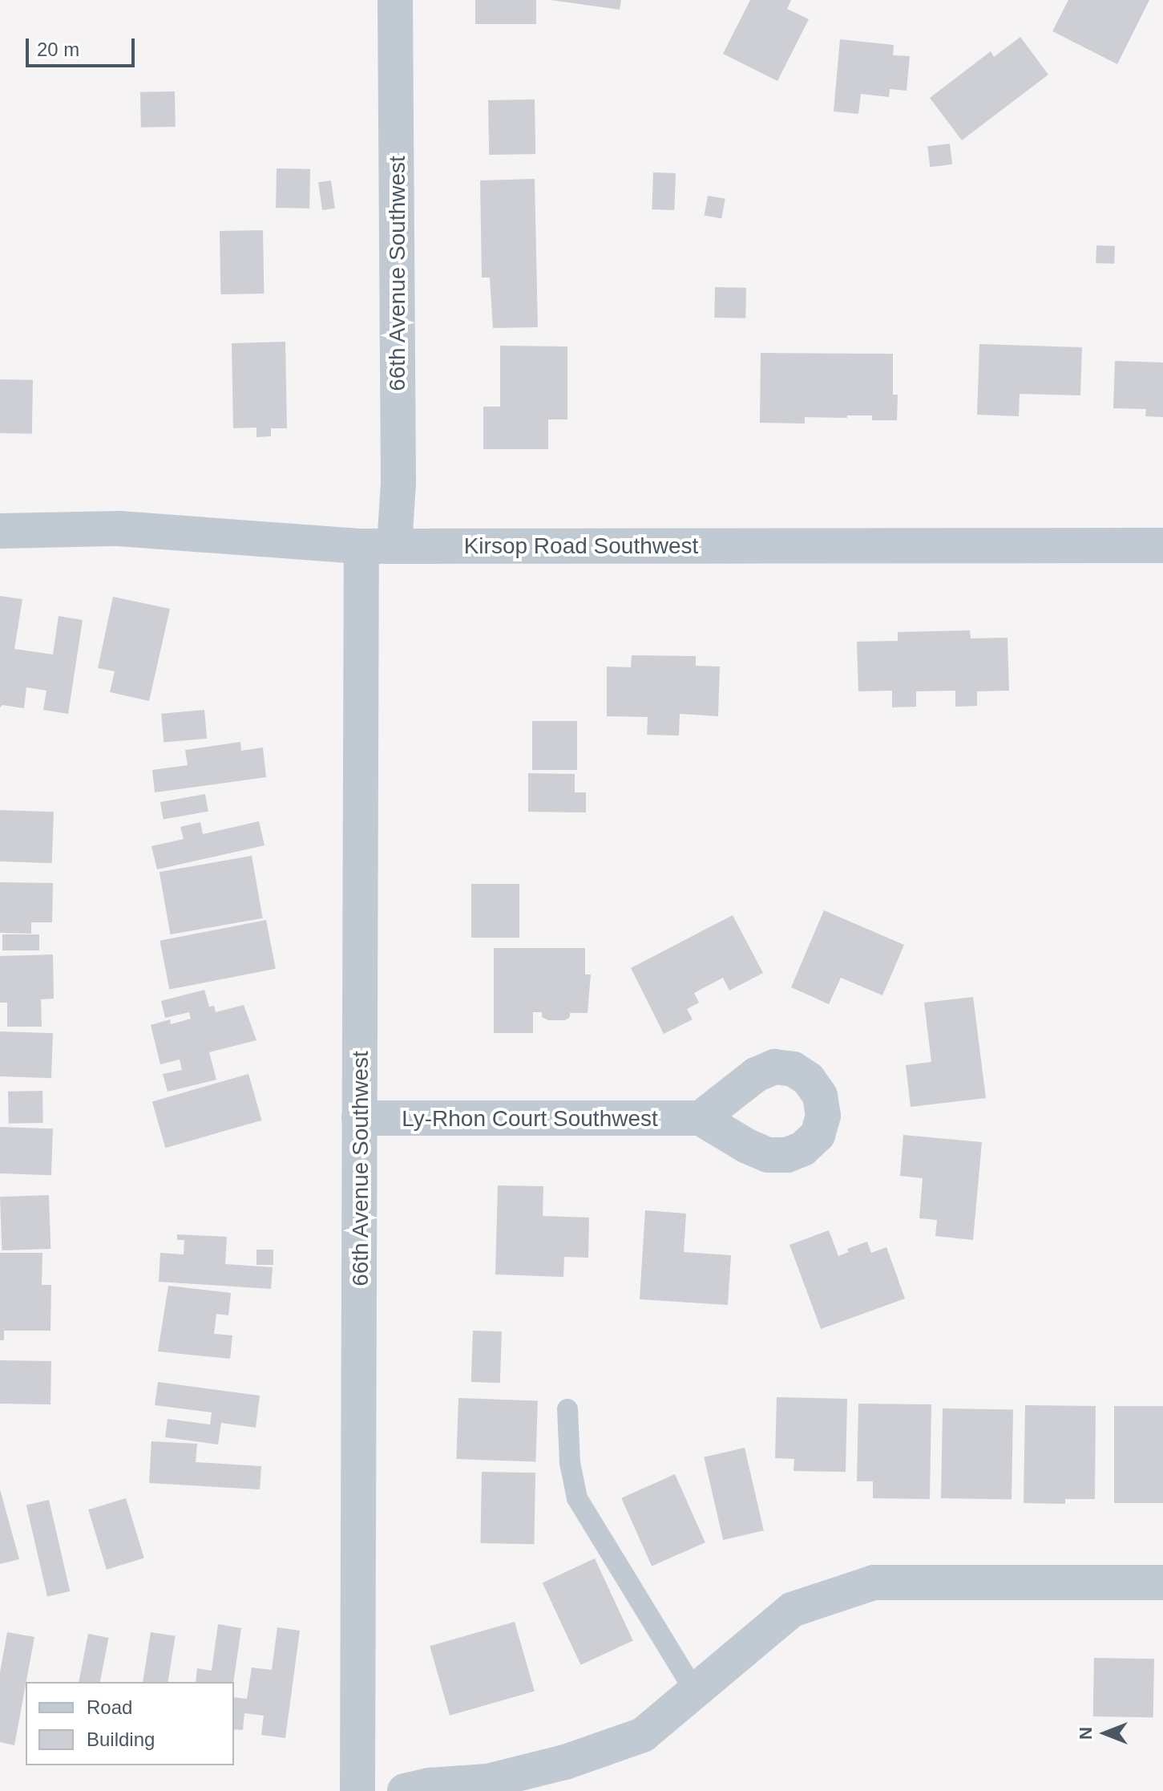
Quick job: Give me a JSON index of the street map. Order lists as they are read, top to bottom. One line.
{"streets":{"street":["66th Avenue Southwest","Kirsop Road Southwest","Ly-Rhon Court Southwest"]},"crossings":[["66th Avenue Southwest","Kirsop Road Southwest"],["66th Avenue Southwest","Ly-Rhon Court Southwest"]],"legend":["Road","Building"],"scale_bar":"20 m","north":"left"}
